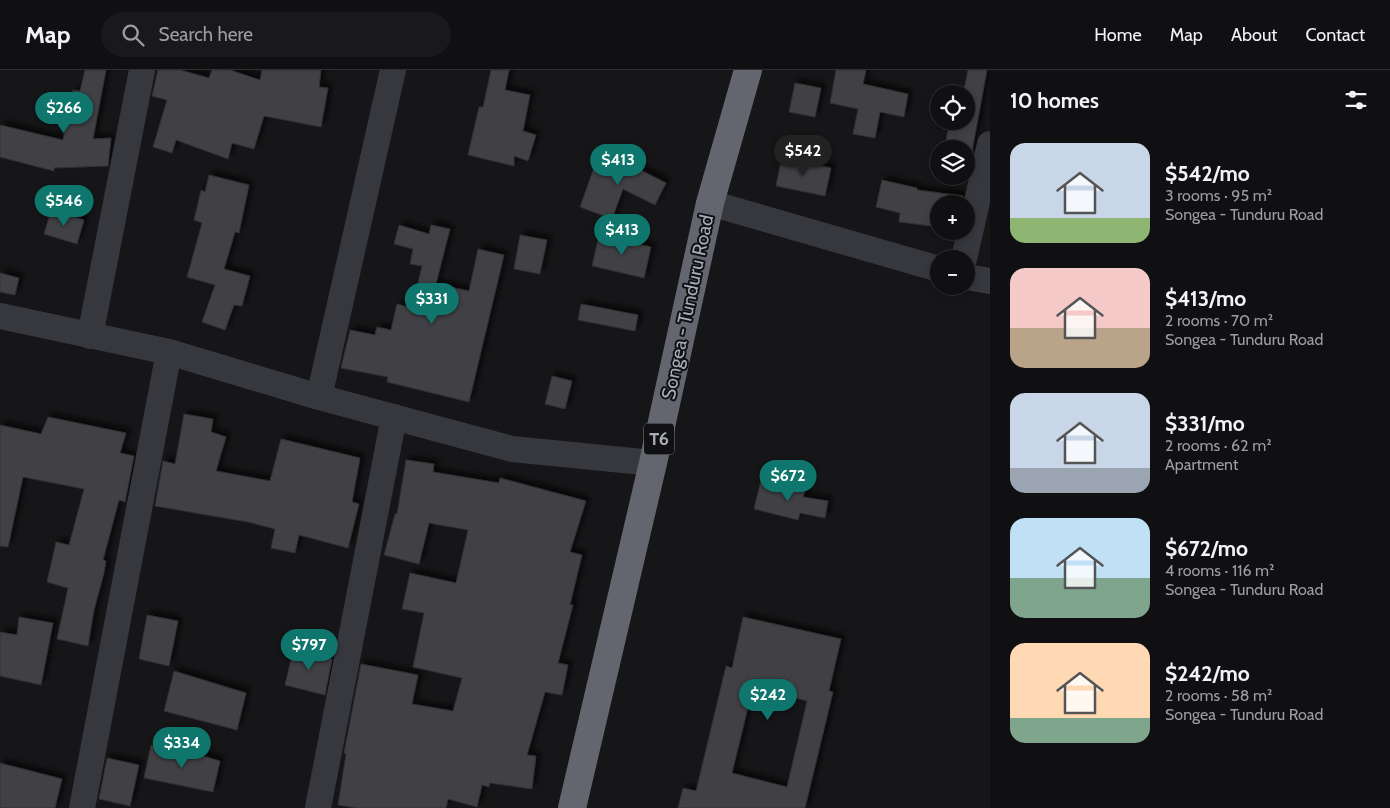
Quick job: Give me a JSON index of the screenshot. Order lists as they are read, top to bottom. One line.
{"streets":{"highway":["Songea - Tunduru Road","T6"]},"page":{"header":"Map","search":"Search here","nav":["Home","Map","About","Contact"],"heading":"10 homes","map_buttons":["+","−"],"price":["$266","$542","$413","$546","$413","$331","$672","$797","$242","$334"],"list":[{"name":"$542/mo","note":"3 rooms · 95 m² · Songea - Tunduru Road"},{"name":"$413/mo","note":"2 rooms · 70 m² · Songea - Tunduru Road"},{"name":"$331/mo","note":"2 rooms · 62 m² · Apartment"},{"name":"$672/mo","note":"4 rooms · 116 m² · Songea - Tunduru Road"},{"name":"$242/mo","note":"2 rooms · 58 m² · Songea - Tunduru Road"}]}}
